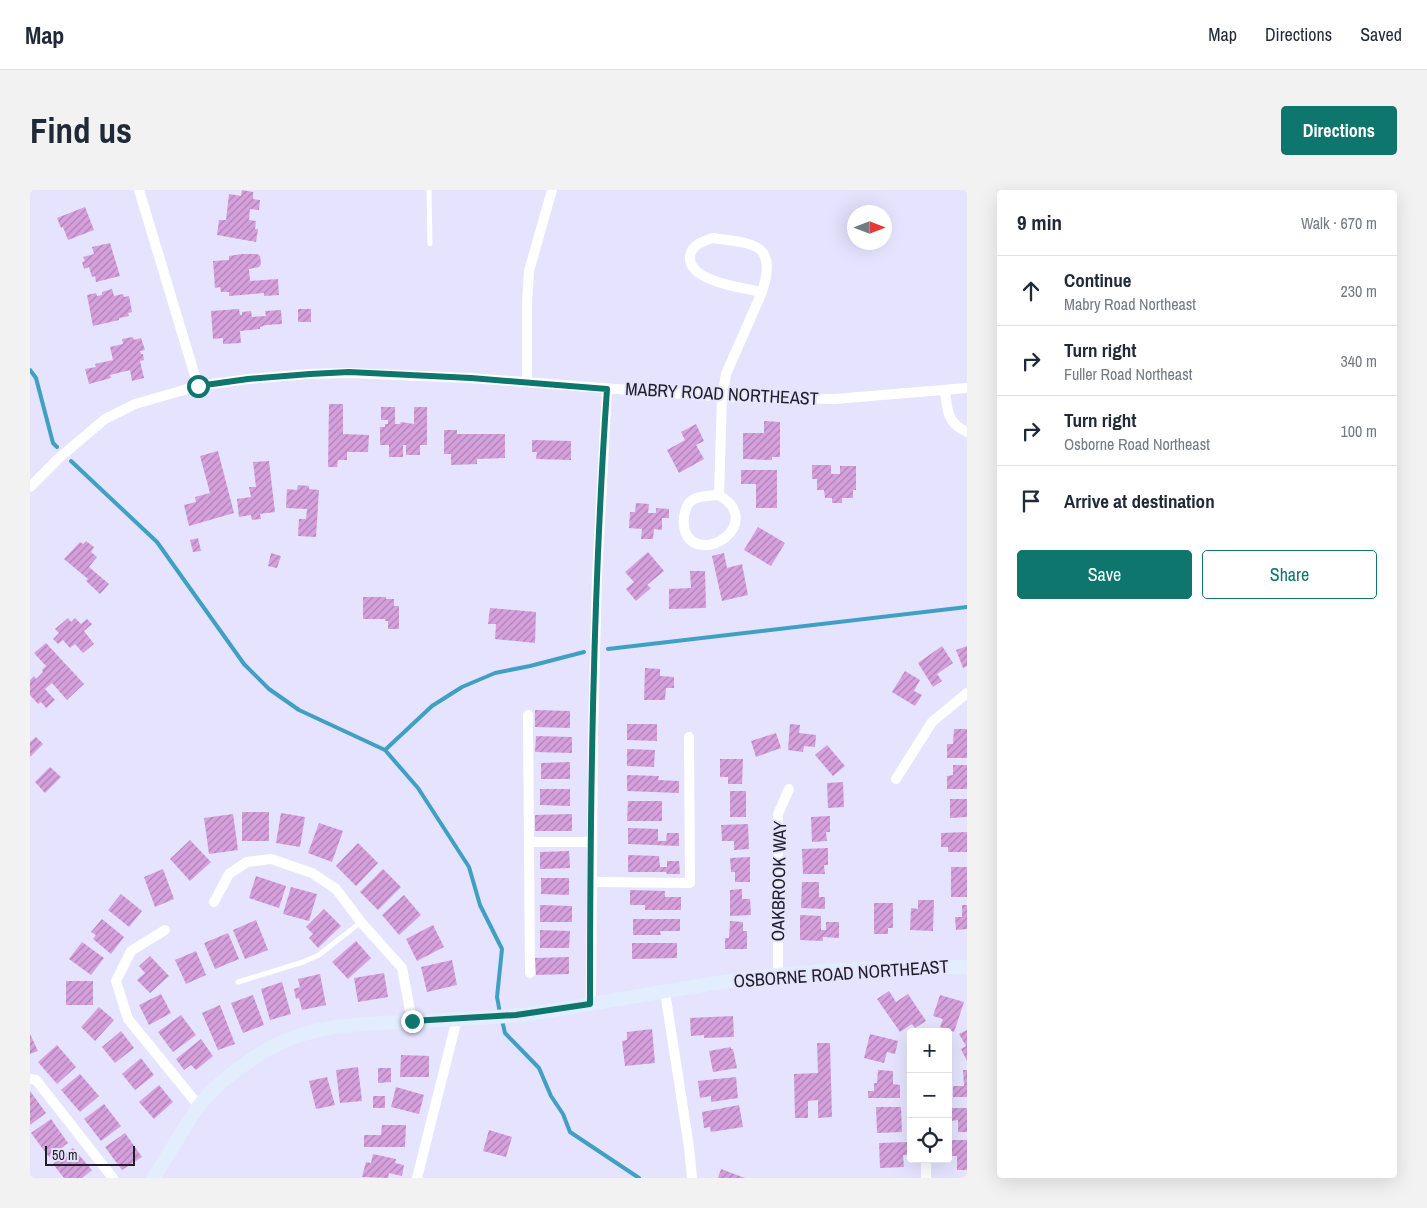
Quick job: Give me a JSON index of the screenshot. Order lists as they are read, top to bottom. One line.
{"streets":{"street":["MABRY ROAD NORTHEAST","OAKBROOK WAY","OSBORNE ROAD NORTHEAST"]},"crossings":[["OAKBROOK WAY","OSBORNE ROAD NORTHEAST"]],"scale_bar":"50 m","north":"right","page":{"header":"Map","nav":["Map","Directions","Saved"],"buttons":["Directions",["Save","Share"]],"title":"Find us","heading":["9 min","Walk · 670 m"],"list":[["Continue","Mabry Road Northeast","230 m"],["Turn right","Fuller Road Northeast","340 m"],["Turn right","Osborne Road Northeast","100 m"],"Arrive at destination"],"map_buttons":["+","−"],"scale":"50 m"}}
